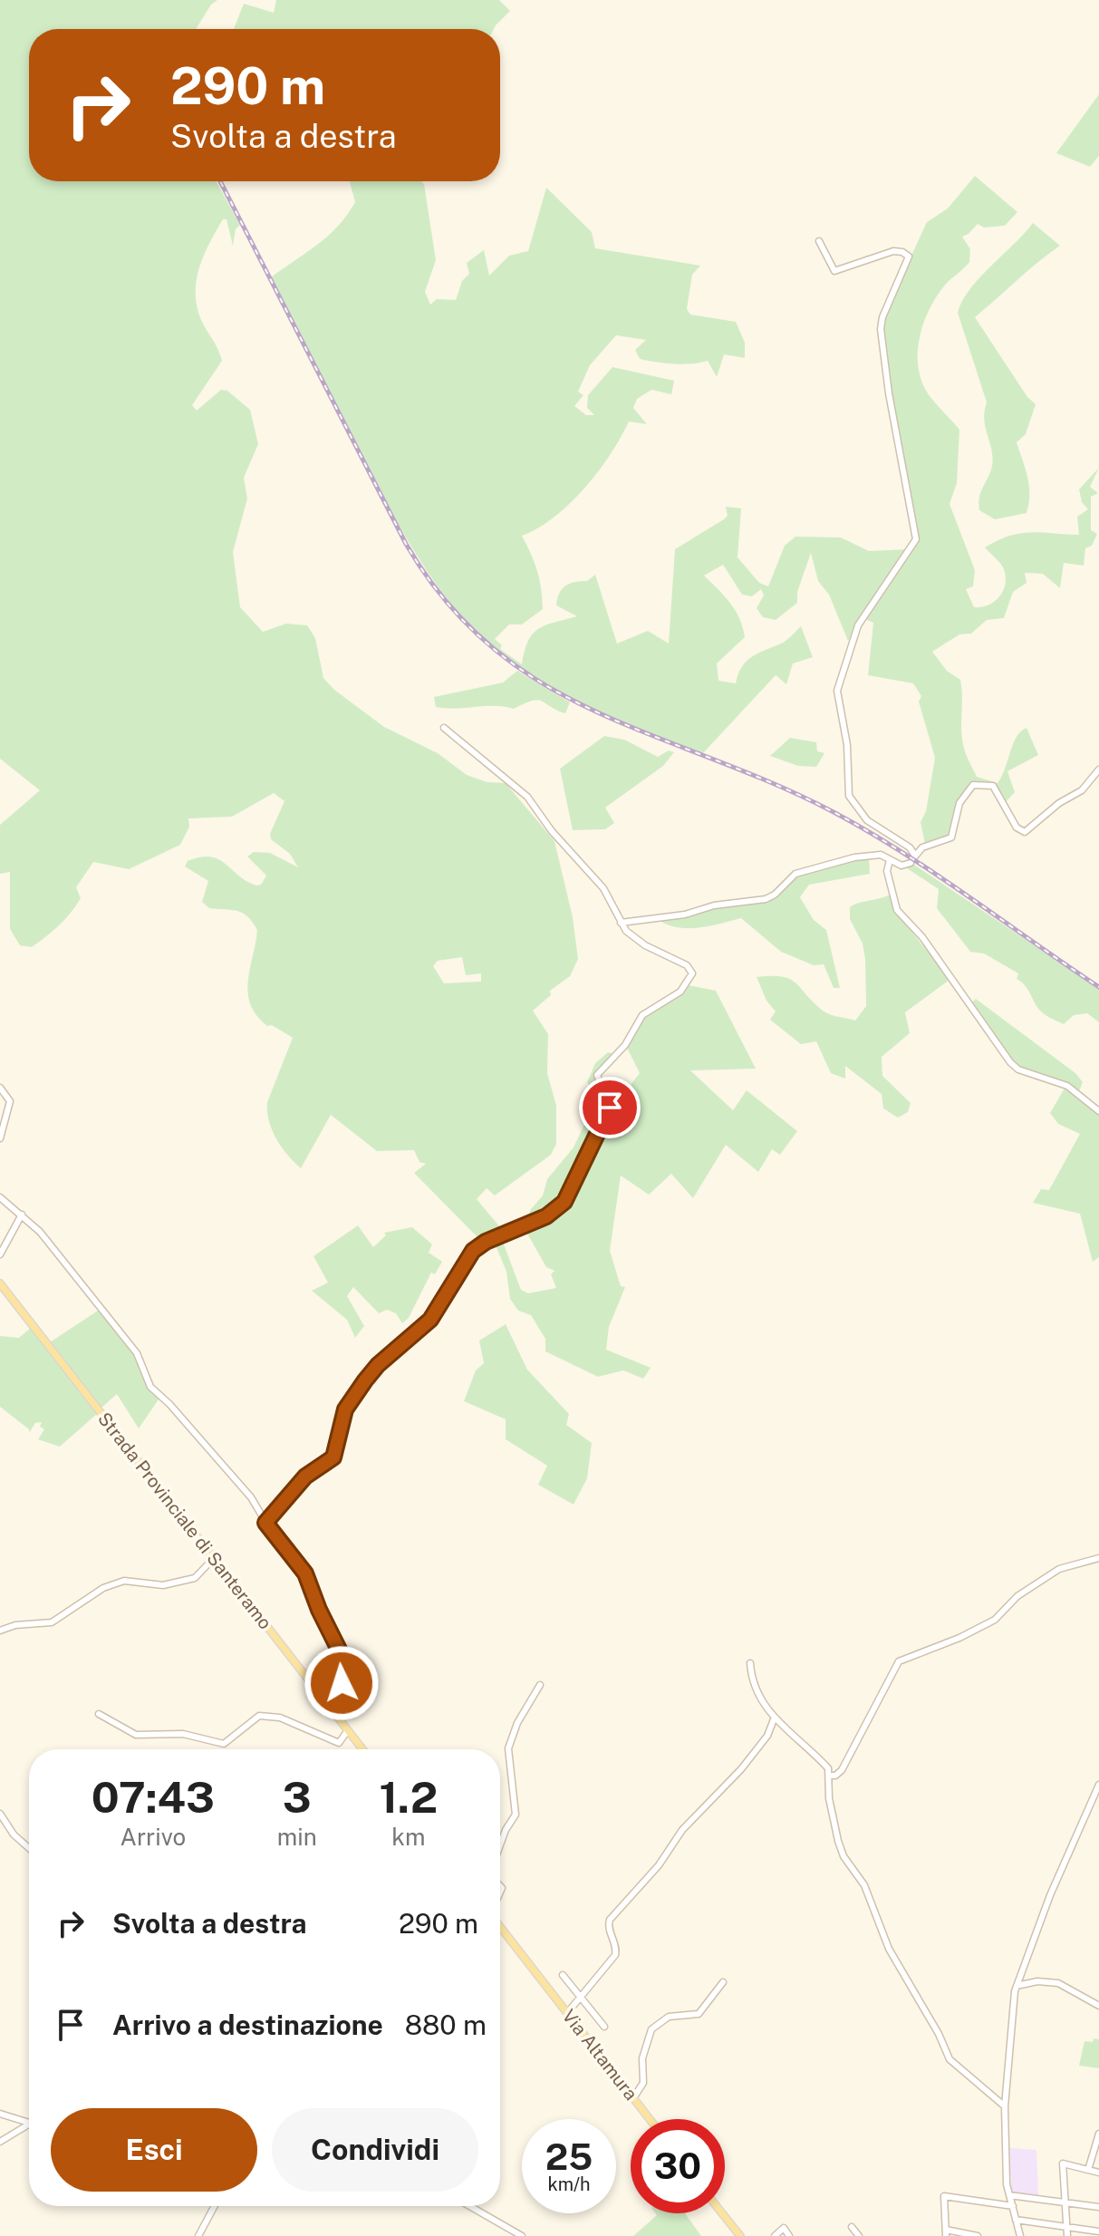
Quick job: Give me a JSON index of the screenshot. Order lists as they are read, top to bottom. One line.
{"streets":{"main road":["Strada Provinciale di Santeramo","Via Altamura"]},"page":{"turn":["290 m","Svolta a destra"],"eta":["07:43","Arrivo","3","min","1.2","km"],"list":[{"name":"Svolta a destra","value":"290 m"},{"name":"Arrivo a destinazione","value":"880 m"}],"buttons":["Esci","Condividi"],"speed":"25 km/h","limit":"30"}}
